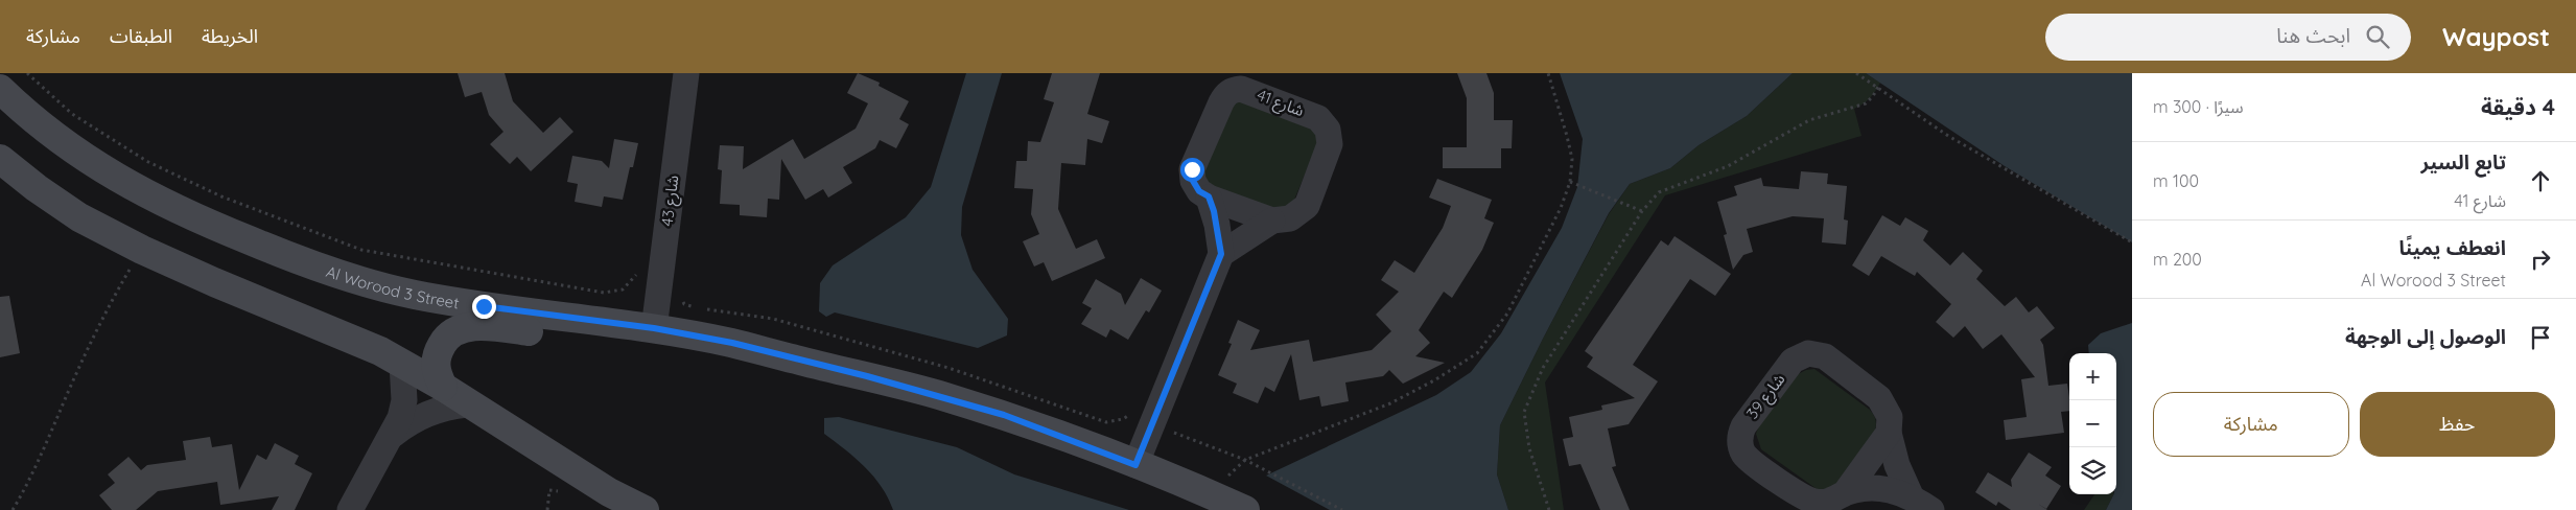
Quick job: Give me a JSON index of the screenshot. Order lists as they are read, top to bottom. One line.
{"streets":{"street":["شارع 41","شارع 43","Al Worood 3 Street","شارع 39"]},"crossings":[["شارع 41","Al Worood 3 Street"],["شارع 43","Al Worood 3 Street"]],"page":{"header":"Waypost","search":"ابحث هنا","nav":["الخريطة","الطبقات","مشاركة"],"heading":["4 دقيقة","سيرًا · 300 m"],"list":[["تابع السير","شارع 41","100 m"],["انعطف يمينًا","Al Worood 3 Street","200 m"],"الوصول إلى الوجهة"],"map_buttons":["+","−"],"buttons":["حفظ","مشاركة"]}}
